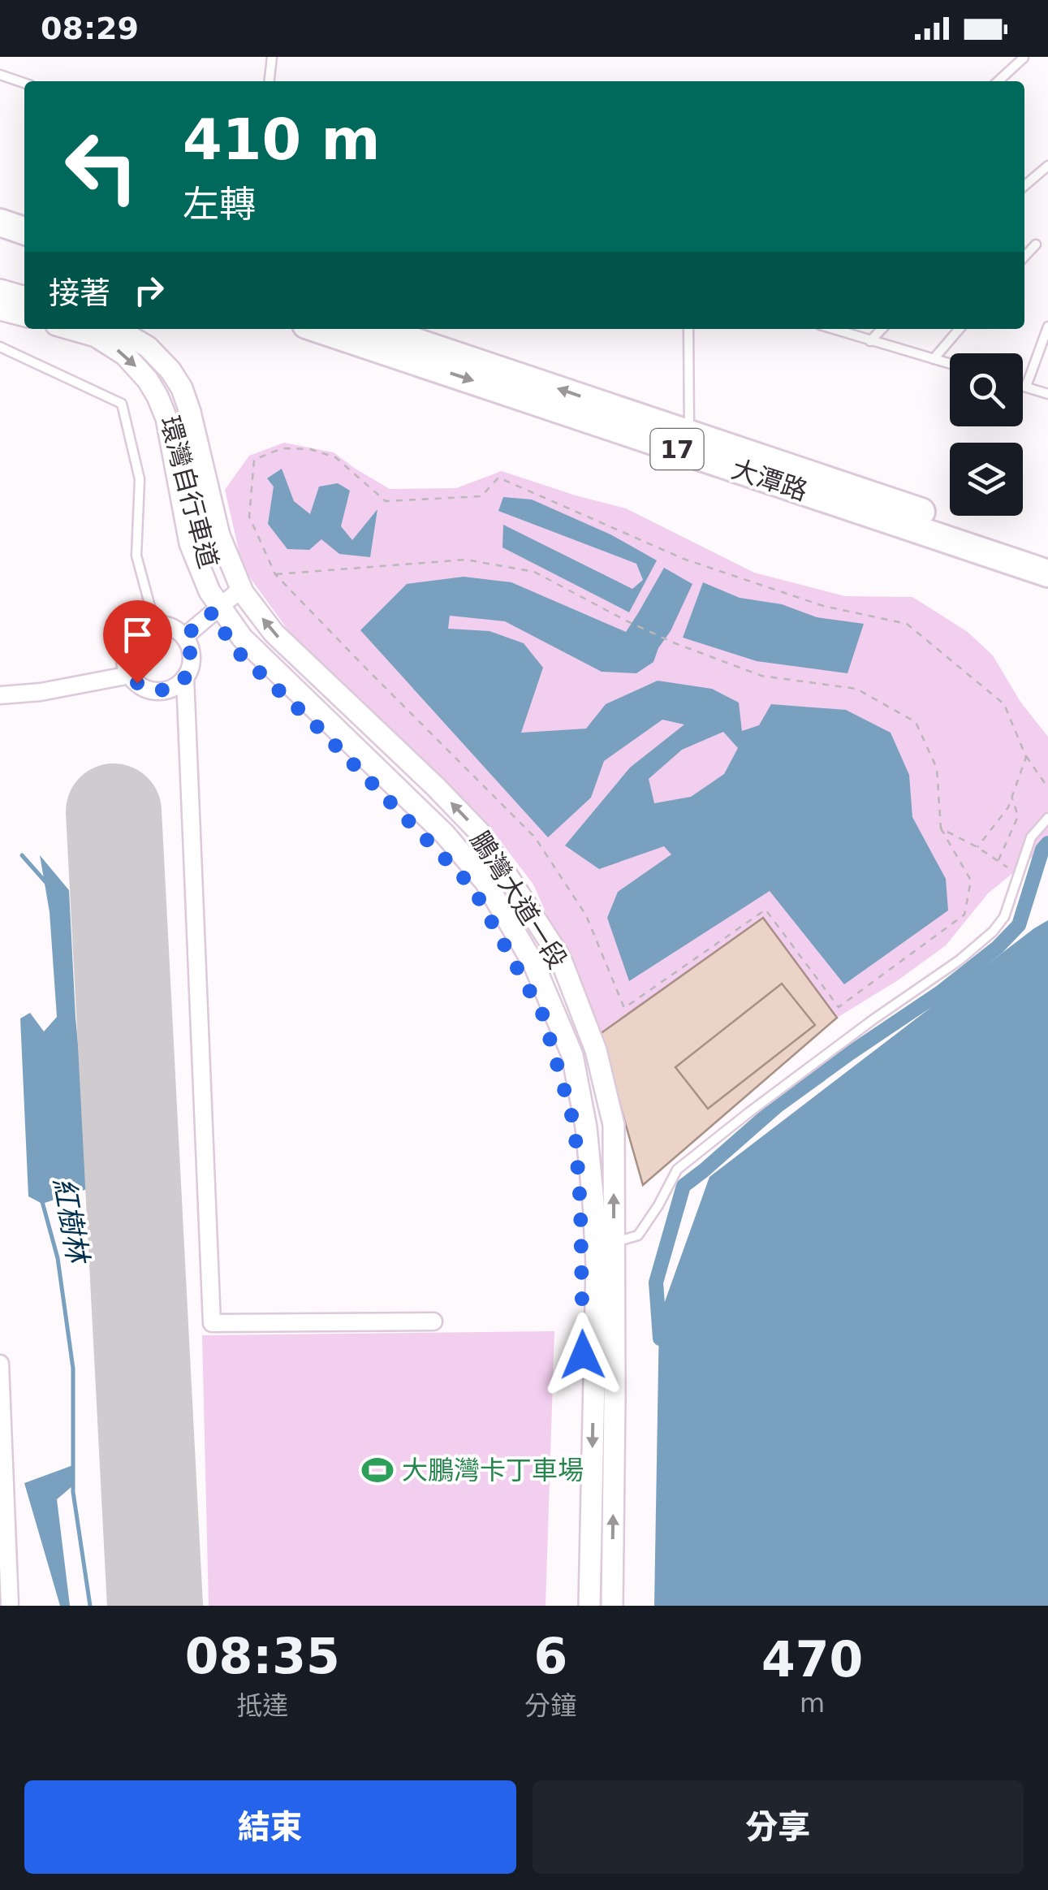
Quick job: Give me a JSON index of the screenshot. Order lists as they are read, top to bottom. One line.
{"streets":{"main road":["17","大潭路"],"street":["鵬灣大道一段"]},"water":["紅樹林"],"places":{"sports":["大鵬灣卡丁車場"]},"page":{"status":"08:29","turn":["410 m","左轉"],"then":"接著","eta":["08:35","抵達","6","分鐘","470","m"],"buttons":["結束","分享"]}}
